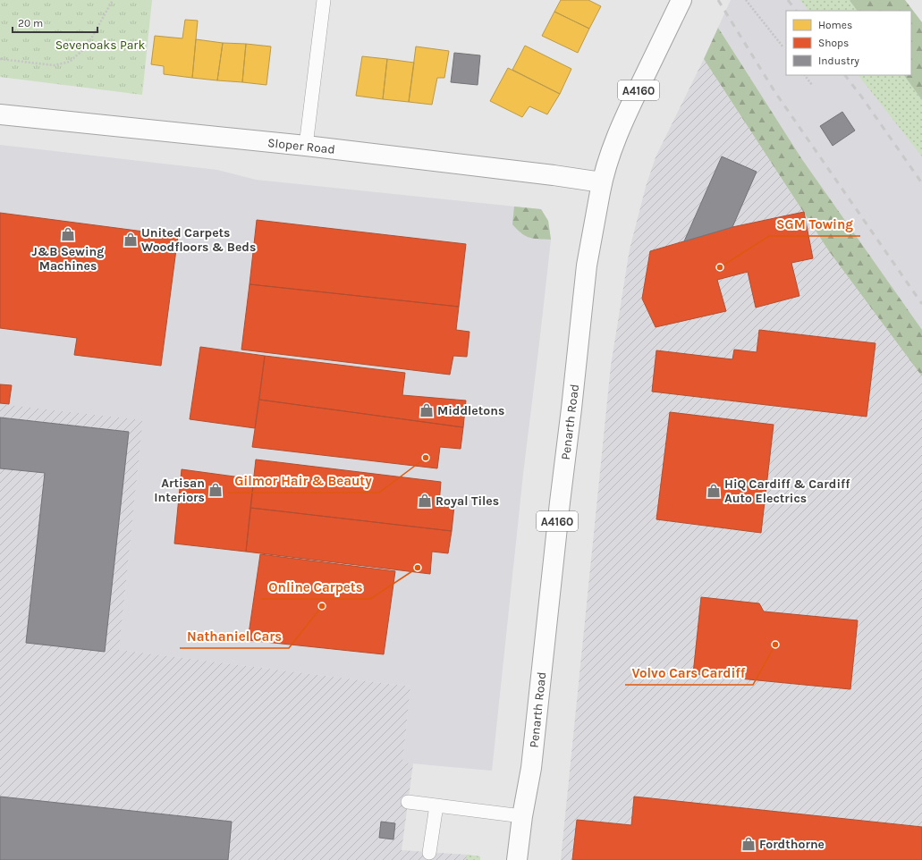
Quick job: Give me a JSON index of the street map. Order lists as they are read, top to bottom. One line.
{"streets":{"main road":["A4160","Sloper Road","Penarth Road"]},"crossings":[["Sloper Road","Penarth Road"]],"parks":["Sevenoaks Park"],"places":{"shop":["J&B Sewing Machines","United Carpets Woodfloors & Beds","Middletons","Artisan Interiors","HiQ Cardiff & Cardiff Auto Electrics","Royal Tiles","Fordthorne"],"other":["SGM Towing","Gilmor Hair & Beauty","Online Carpets","Nathaniel Cars","Volvo Cars Cardiff"]},"legend":["Homes","Shops","Industry"],"scale_bar":"20 m"}
